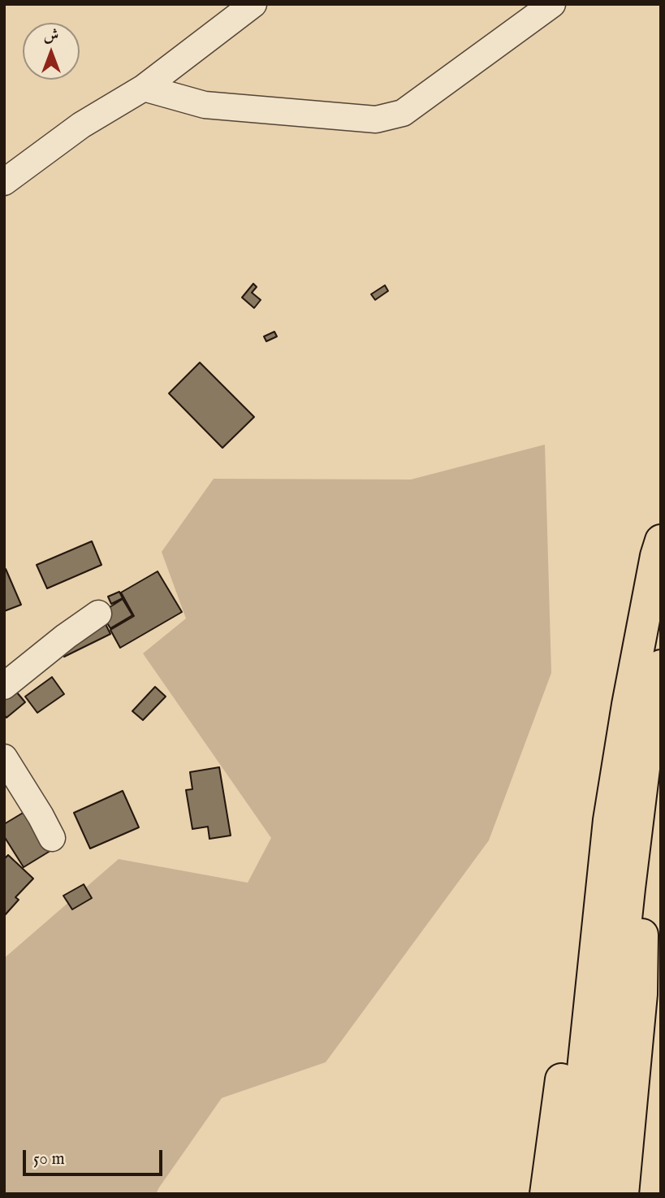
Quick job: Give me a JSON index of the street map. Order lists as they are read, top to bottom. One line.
{"scale_bar":"50 m","north":"top"}
